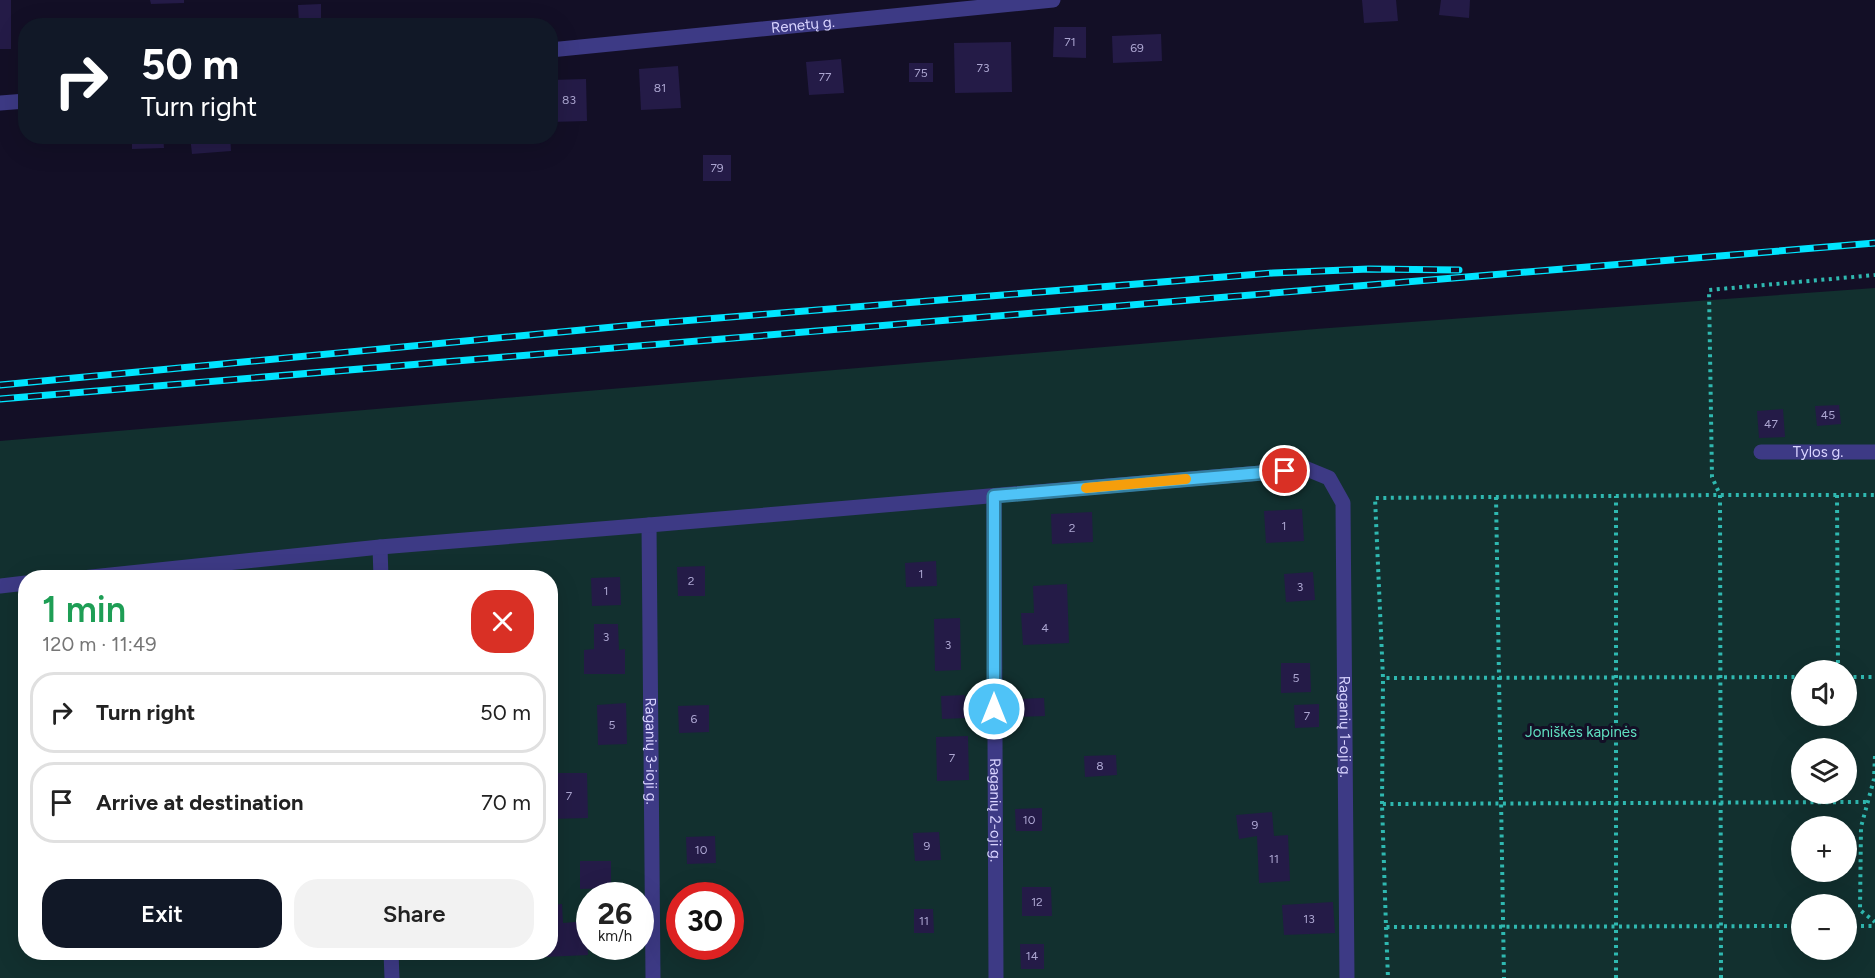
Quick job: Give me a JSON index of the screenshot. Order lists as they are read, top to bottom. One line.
{"streets":{"street":["Renetų g.","Tylos g.","Raganių 1-oji g.","Raganių 3-ioji g.","Raganių 2-oji g."]},"crossings":[["Raganių 1-oji g.","Raganių 2-oji g."]],"parks":["Joniškės kapinės"],"house_numbers":["71","69","73","75","77","81","83","79","45","47","1","2","1","2","3","1","4","3","3","5","7","6","5","7","8","7","10","9","9","10","11","12","13","11","14"],"page":{"turn":["50 m","Turn right"],"heading":["1 min","120 m · 11:49"],"map_buttons":["+","−"],"list":[{"name":"Turn right","value":"50 m"},{"name":"Arrive at destination","value":"70 m"}],"buttons":["Exit","Share"],"speed":"26 km/h","limit":"30"}}
